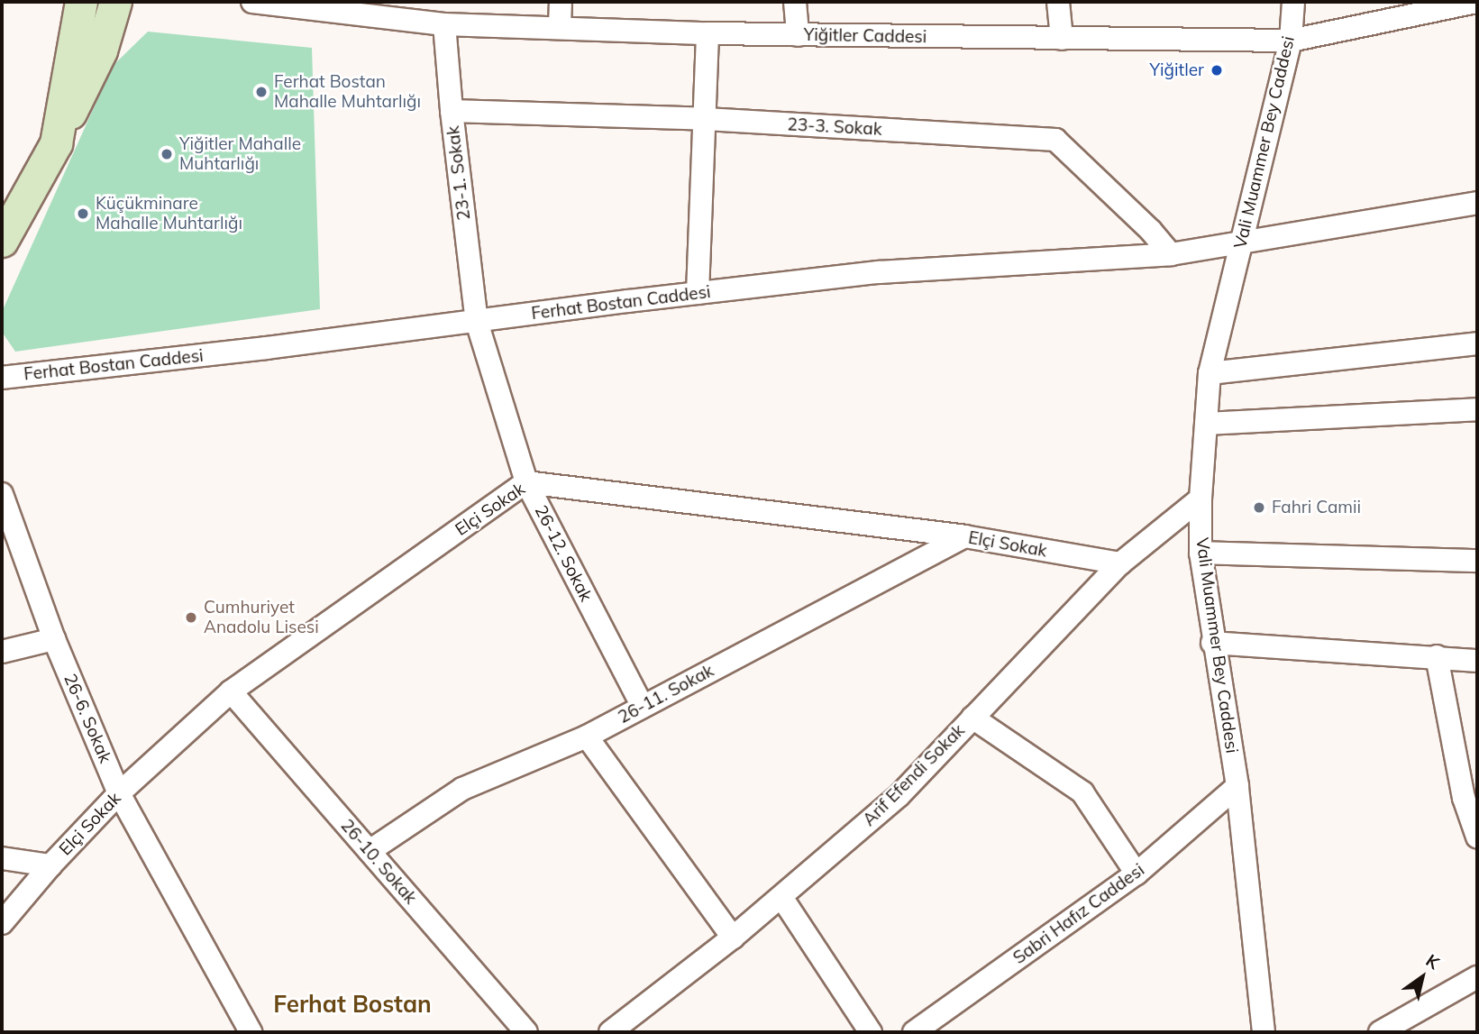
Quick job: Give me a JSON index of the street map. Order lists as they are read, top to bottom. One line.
{"streets":{"street":["Yiğitler Caddesi","23-3. Sokak","Vali Muammer Bey Caddesi","23-1. Sokak","Ferhat Bostan Caddesi","Elçi Sokak","26-12. Sokak","26-11. Sokak","26-6. Sokak","Arif Efendi Sokak","26-10. Sokak","Sabri Hafız Caddesi"]},"crossings":[["Yiğitler Caddesi","Vali Muammer Bey Caddesi"],["Yiğitler Caddesi","23-1. Sokak"],["23-3. Sokak","23-1. Sokak"],["23-3. Sokak","Ferhat Bostan Caddesi"],["Vali Muammer Bey Caddesi","Ferhat Bostan Caddesi"],["Vali Muammer Bey Caddesi","Arif Efendi Sokak"],["Vali Muammer Bey Caddesi","Sabri Hafız Caddesi"],["23-1. Sokak","Ferhat Bostan Caddesi"],["23-1. Sokak","26-12. Sokak"],["Ferhat Bostan Caddesi","26-12. Sokak"],["Elçi Sokak","26-12. Sokak"],["Elçi Sokak","26-11. Sokak"],["Elçi Sokak","26-6. Sokak"],["Elçi Sokak","Arif Efendi Sokak"],["Elçi Sokak","26-10. Sokak"],["26-12. Sokak","26-11. Sokak"],["26-11. Sokak","26-10. Sokak"]],"districts":["Ferhat Bostan"],"places":["Yiğitler","Ferhat Bostan Mahalle Muhtarlığı","Yiğitler Mahalle Muhtarlığı","Küçükminare Mahalle Muhtarlığı","Fahri Camii","Cumhuriyet Anadolu Lisesi"],"north":"top right"}
